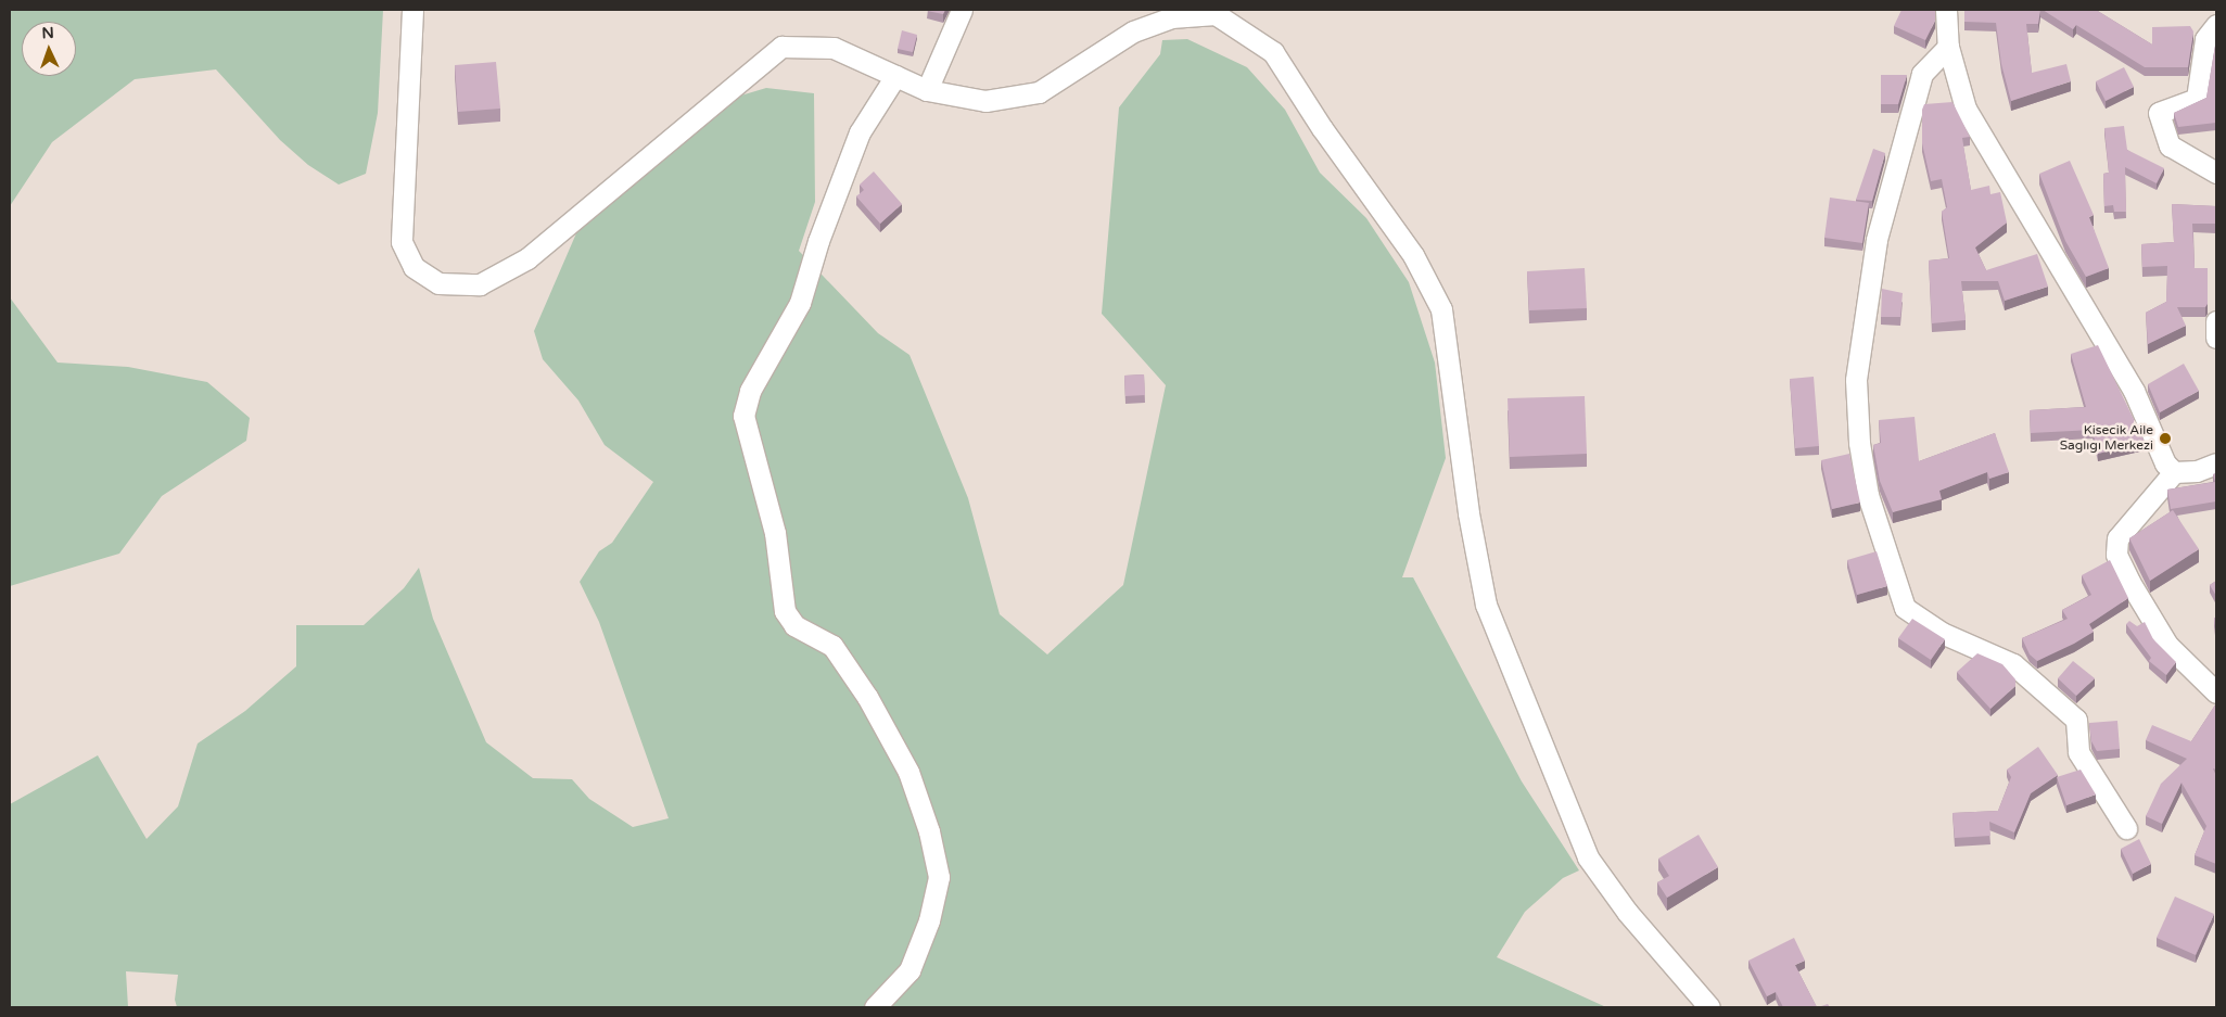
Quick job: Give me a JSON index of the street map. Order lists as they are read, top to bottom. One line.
{"places":["Kisecik Aile Saglıgı Merkezi"],"north":"top"}
